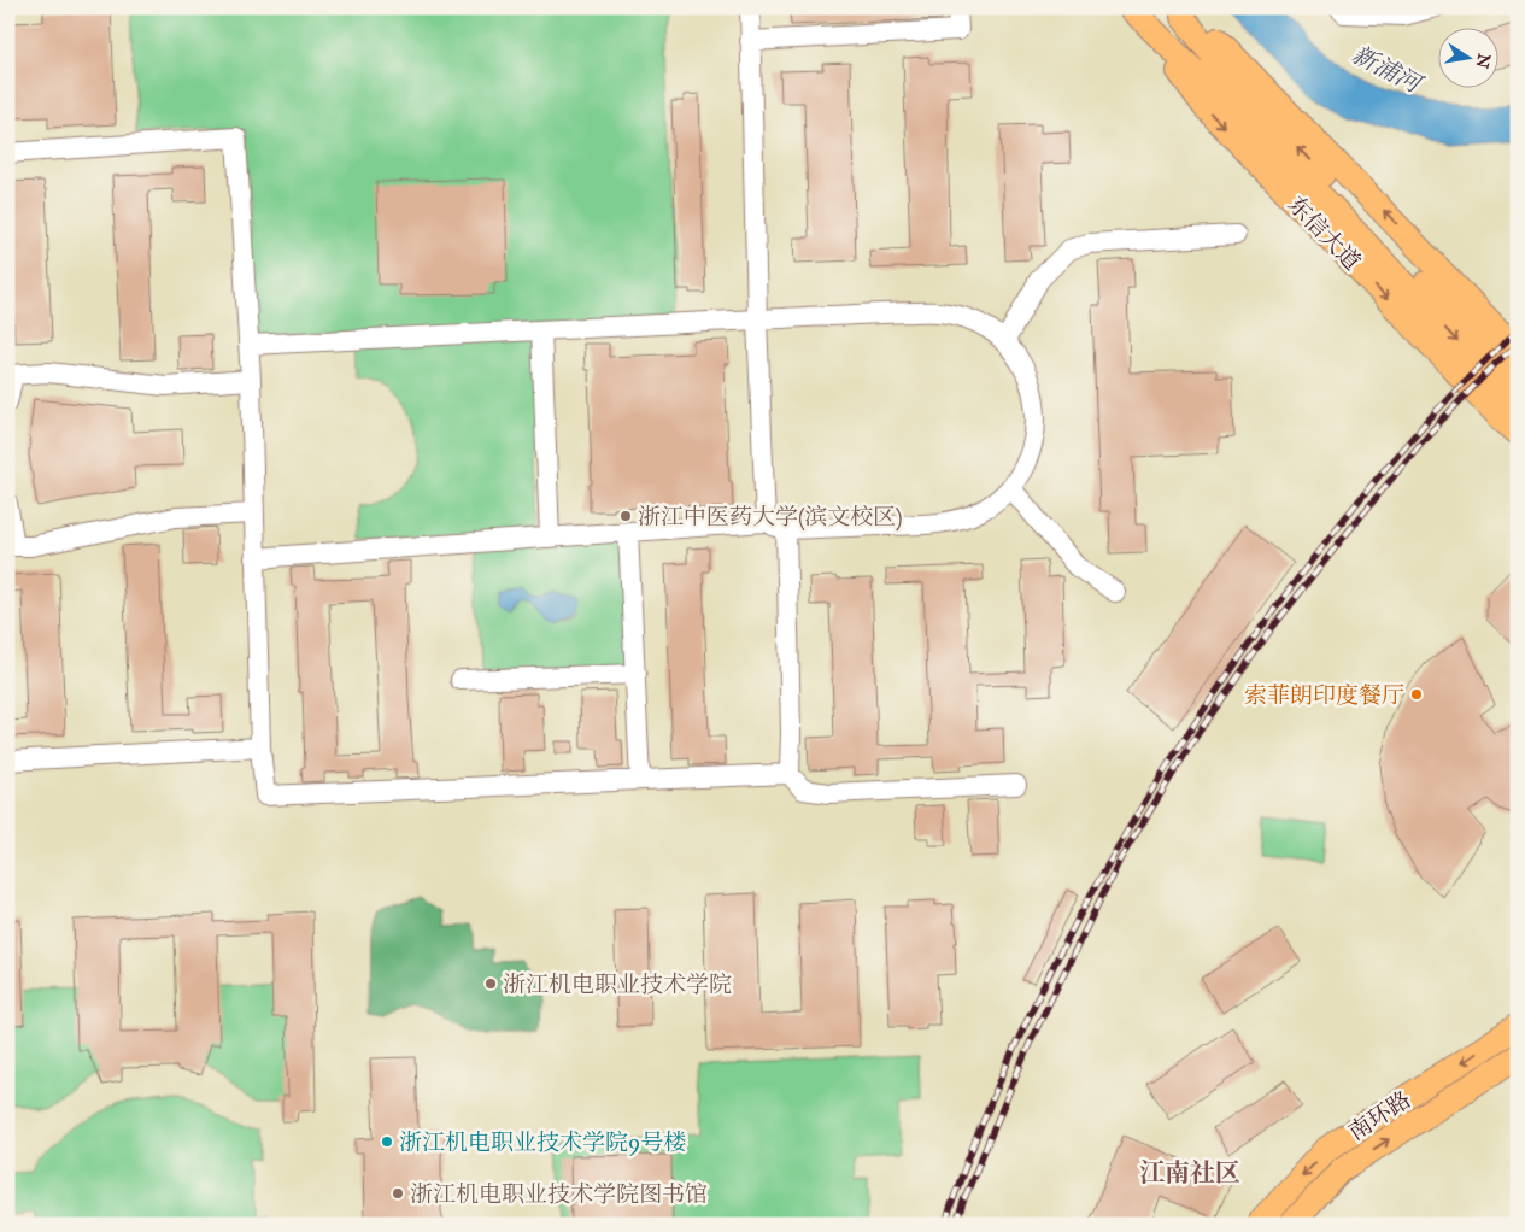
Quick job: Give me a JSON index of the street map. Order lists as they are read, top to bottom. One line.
{"streets":{"main road":["东信大道","南环路"]},"districts":["江南社区"],"water":["新浦河"],"places":["浙江中医药大学(滨文校区)","索菲朗印度餐厅","浙江机电职业技术学院","浙江机电职业技术学院9号楼","浙江机电职业技术学院图书馆"],"north":"right"}
